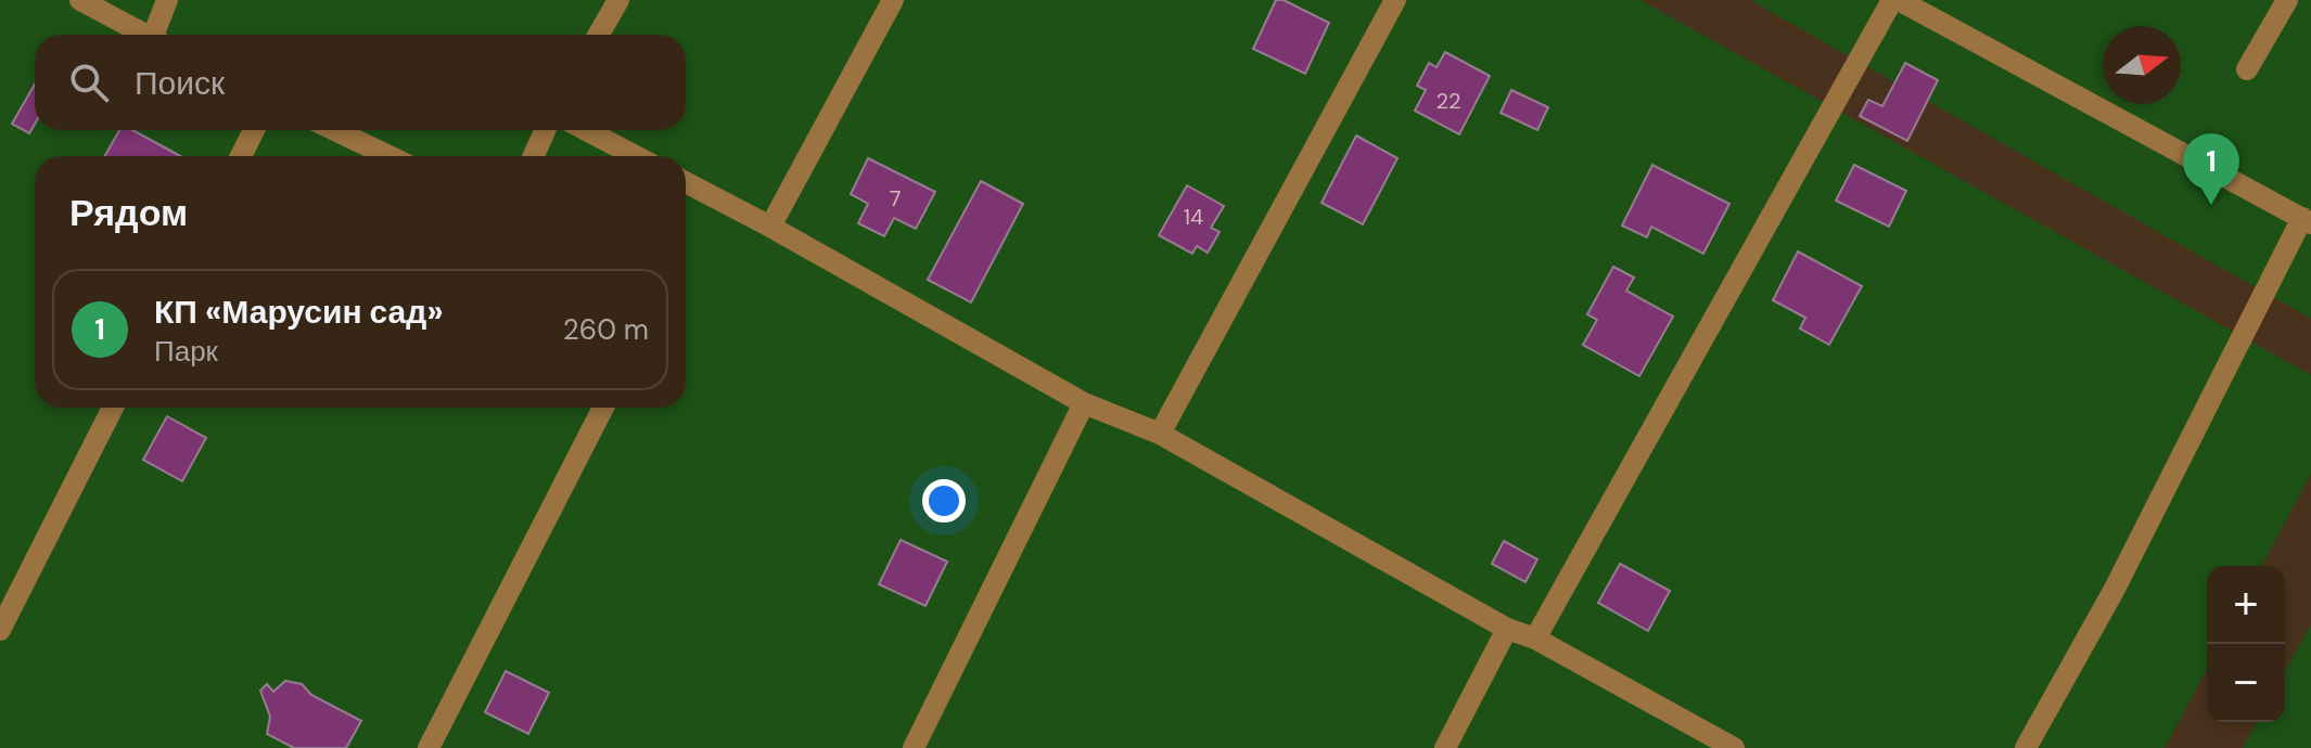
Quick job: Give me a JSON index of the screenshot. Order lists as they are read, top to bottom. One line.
{"house_numbers":["22","7","14"],"north":"right","page":{"search":"Поиск","pins":"1","heading":"Рядом","list":[{"mark":"1","name":"КП «Марусин сад»","note":"Парк","value":"260 m"}],"map_buttons":["+","−"]}}
